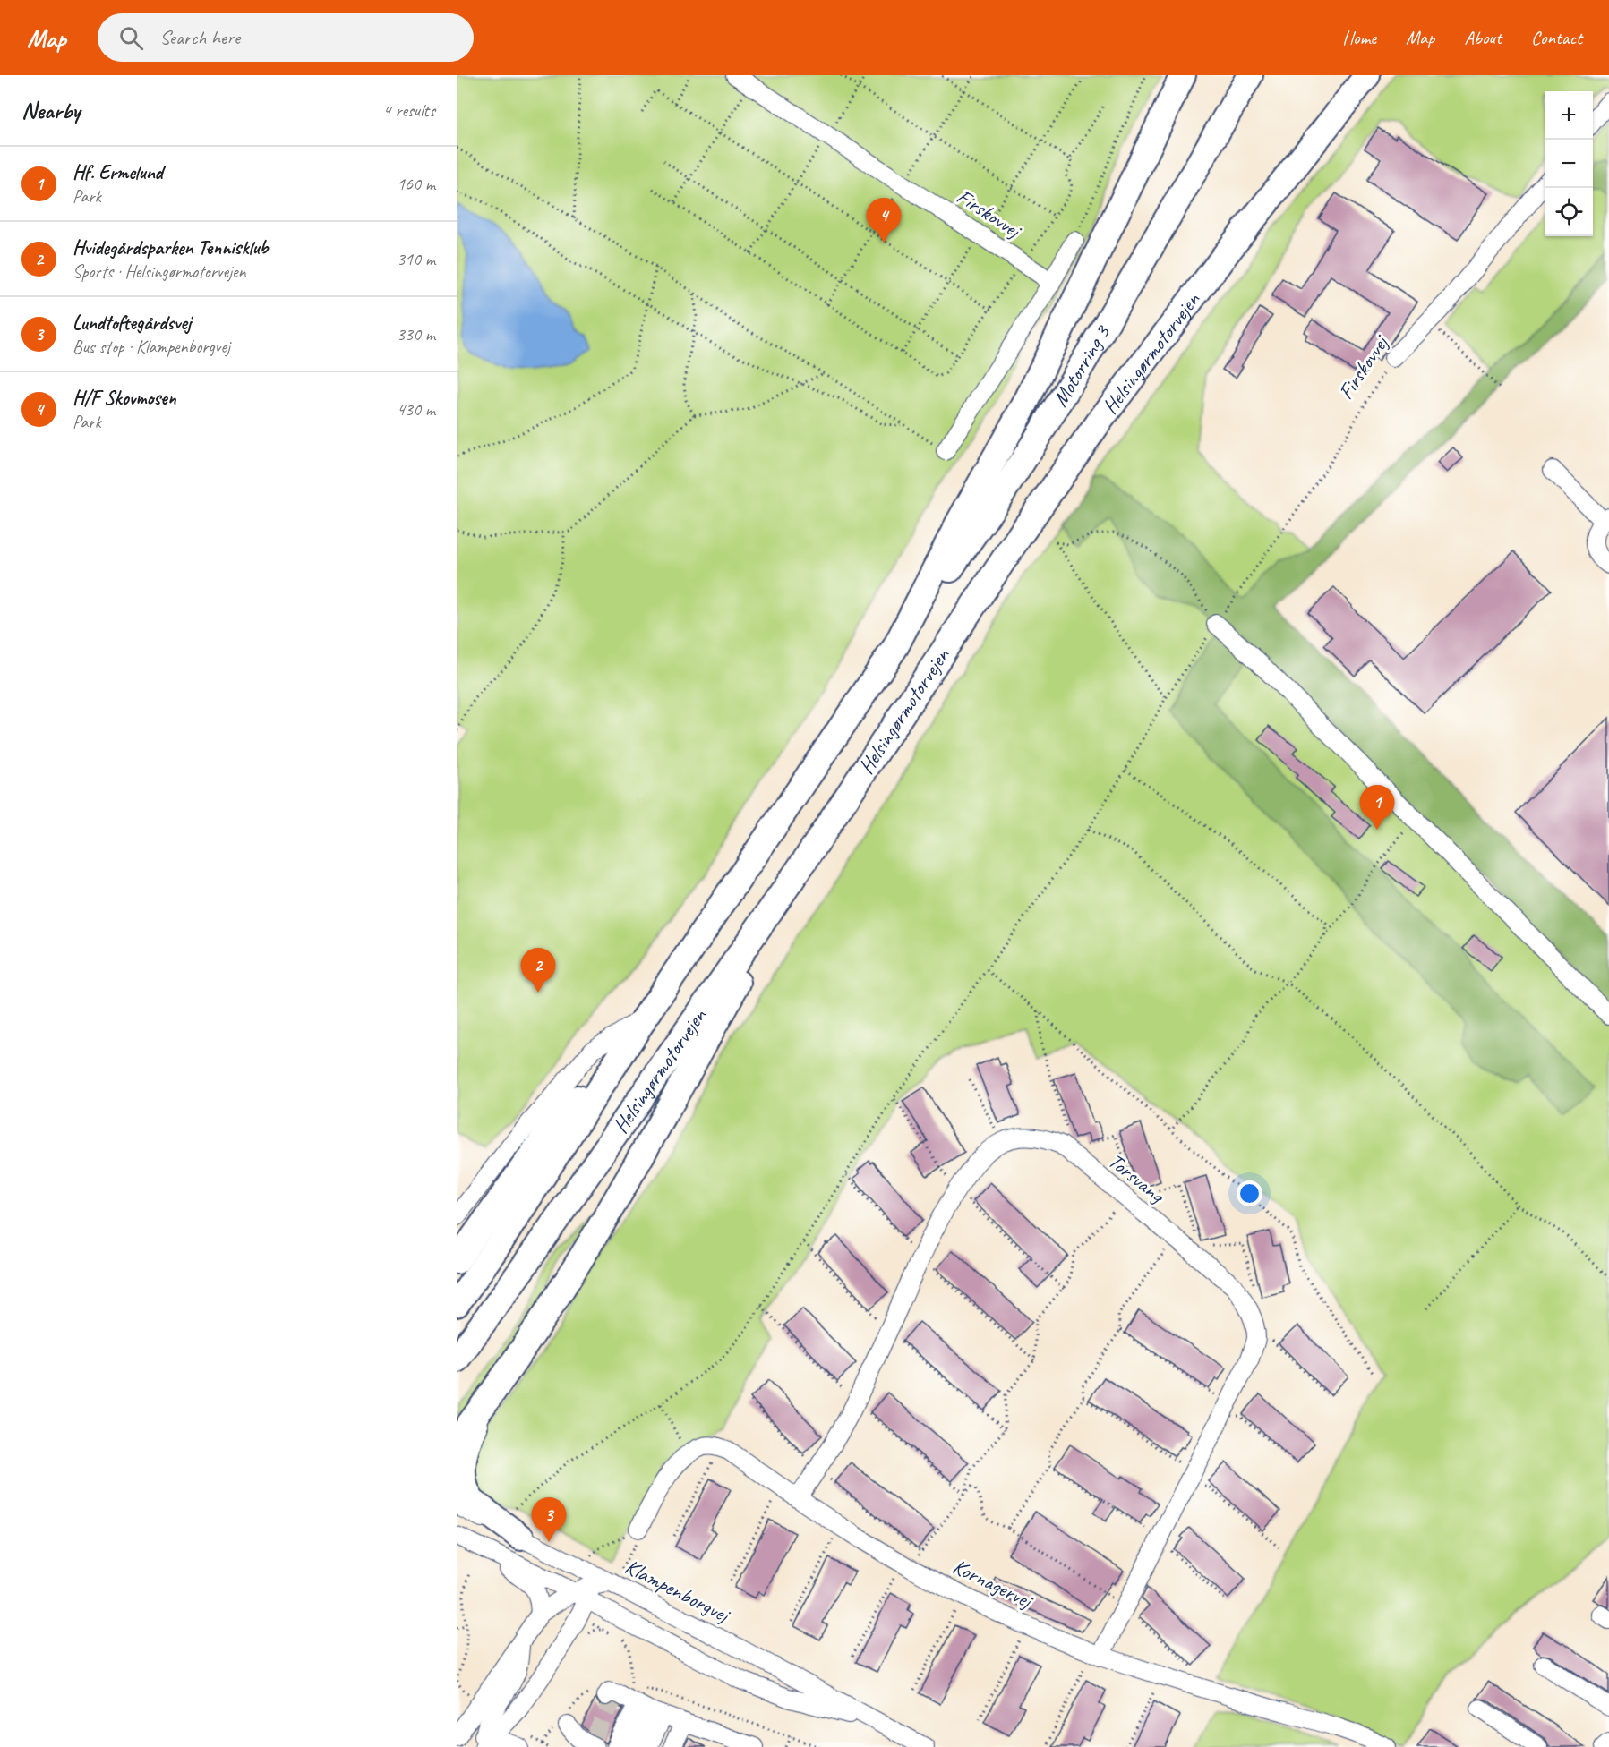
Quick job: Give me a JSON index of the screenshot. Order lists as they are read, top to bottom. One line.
{"streets":{"highway":["Helsingørmotorvejen","Motorring 3"],"street":["Firskovvej","Torsvang","Kornagervej","Klampenborgvej"]},"crossings":[["Helsingørmotorvejen","Motorring 3"],["Torsvang","Kornagervej"]],"page":{"header":"Map","search":"Search here","nav":["Home","Map","About","Contact"],"heading":["Nearby","4 results"],"map_buttons":["+","−"],"list":[{"mark":"1","name":"Hf. Ermelund","note":"Park","value":"160 m"},{"mark":"2","name":"Hvidegårdsparken Tennisklub","note":"Sports · Helsingørmotorvejen","value":"310 m"},{"mark":"3","name":"Lundtoftegårdsvej","note":"Bus stop · Klampenborgvej","value":"330 m"},{"mark":"4","name":"H/F Skovmosen","note":"Park","value":"430 m"}],"pins":["4","1","2","3"]}}
